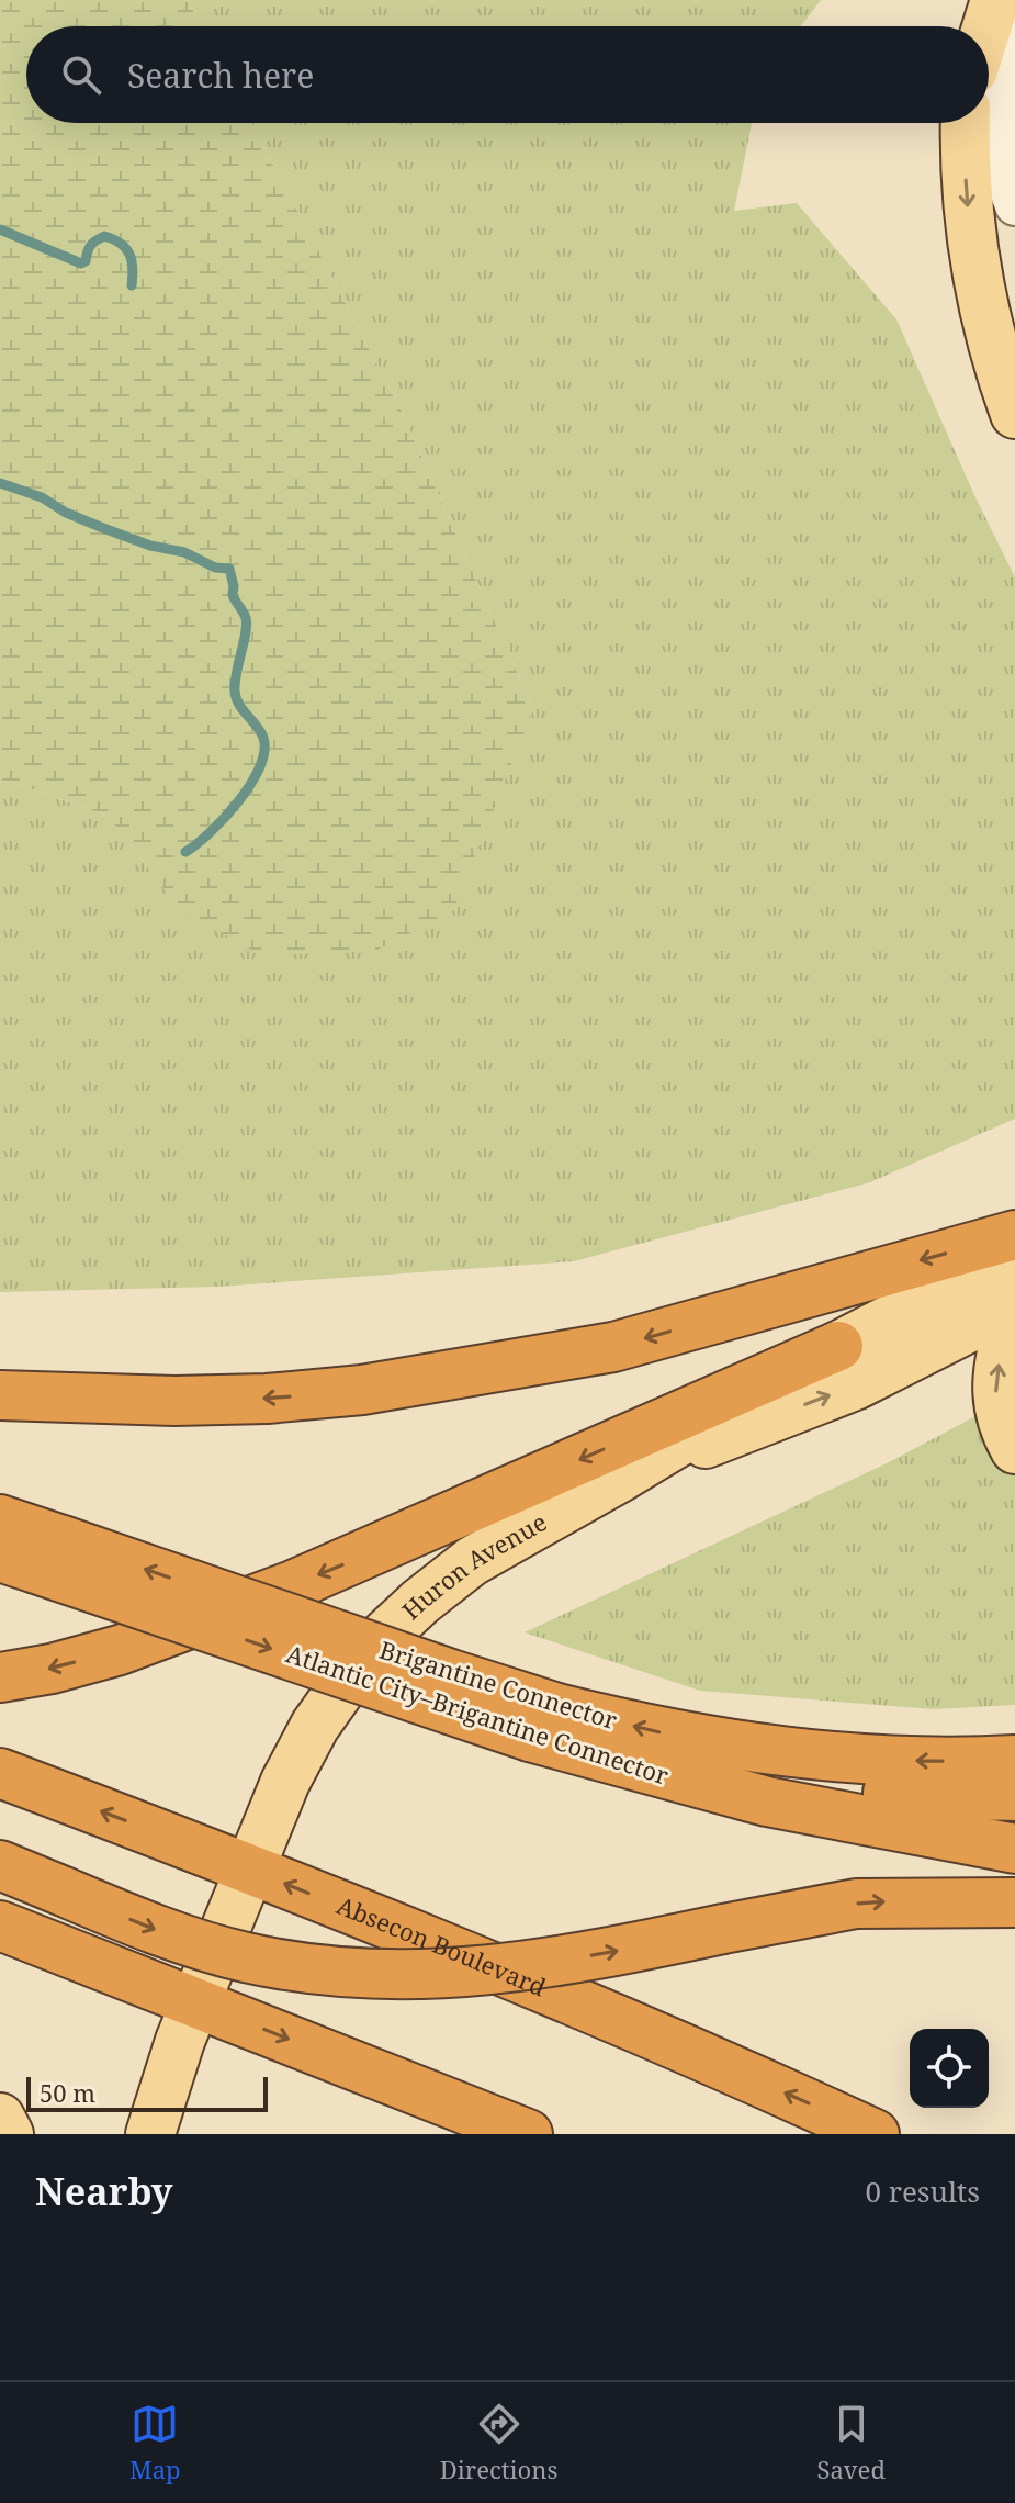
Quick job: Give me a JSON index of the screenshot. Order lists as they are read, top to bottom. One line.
{"streets":{"highway":["Brigantine Connector","Atlantic City–Brigantine Connector","Absecon Boulevard"],"main road":["Huron Avenue"]},"crossings":[["Huron Avenue","Absecon Boulevard"],["Brigantine Connector","Atlantic City–Brigantine Connector"]],"scale_bar":"50 m","page":{"search":"Search here","scale":"50 m","heading":["Nearby","0 results"],"nav":["Map","Directions","Saved"]}}
